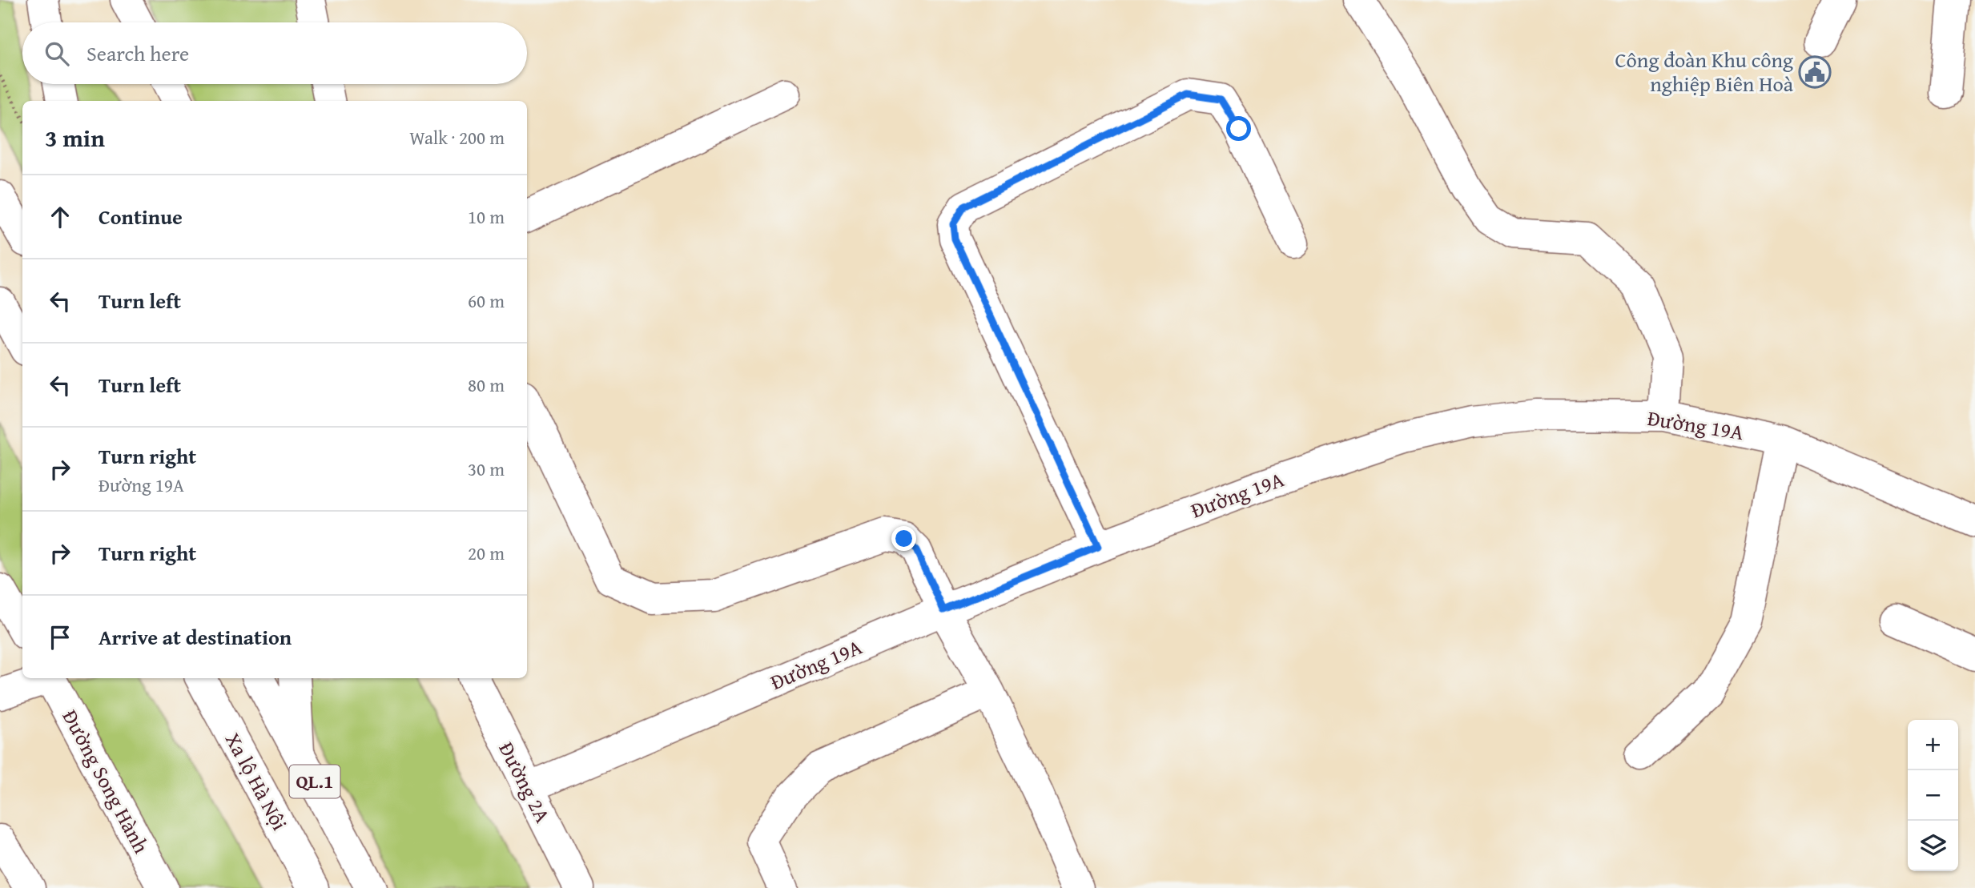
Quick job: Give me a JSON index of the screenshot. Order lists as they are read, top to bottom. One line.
{"streets":{"main road":["Đường 19A","Đường Song Hành","Xa lộ Hà Nội","QL.1","Đường 2A"]},"crossings":[["Đường 19A","Đường 2A"]],"places":{"public building":["Công đoàn Khu công nghiệp Biên Hoà"]},"page":{"search":"Search here","heading":["3 min","Walk · 200 m"],"list":[["Continue","10 m"],["Turn left","60 m"],["Turn left","80 m"],["Turn right","Đường 19A","30 m"],["Turn right","20 m"],"Arrive at destination"],"map_buttons":["+","−"]}}
